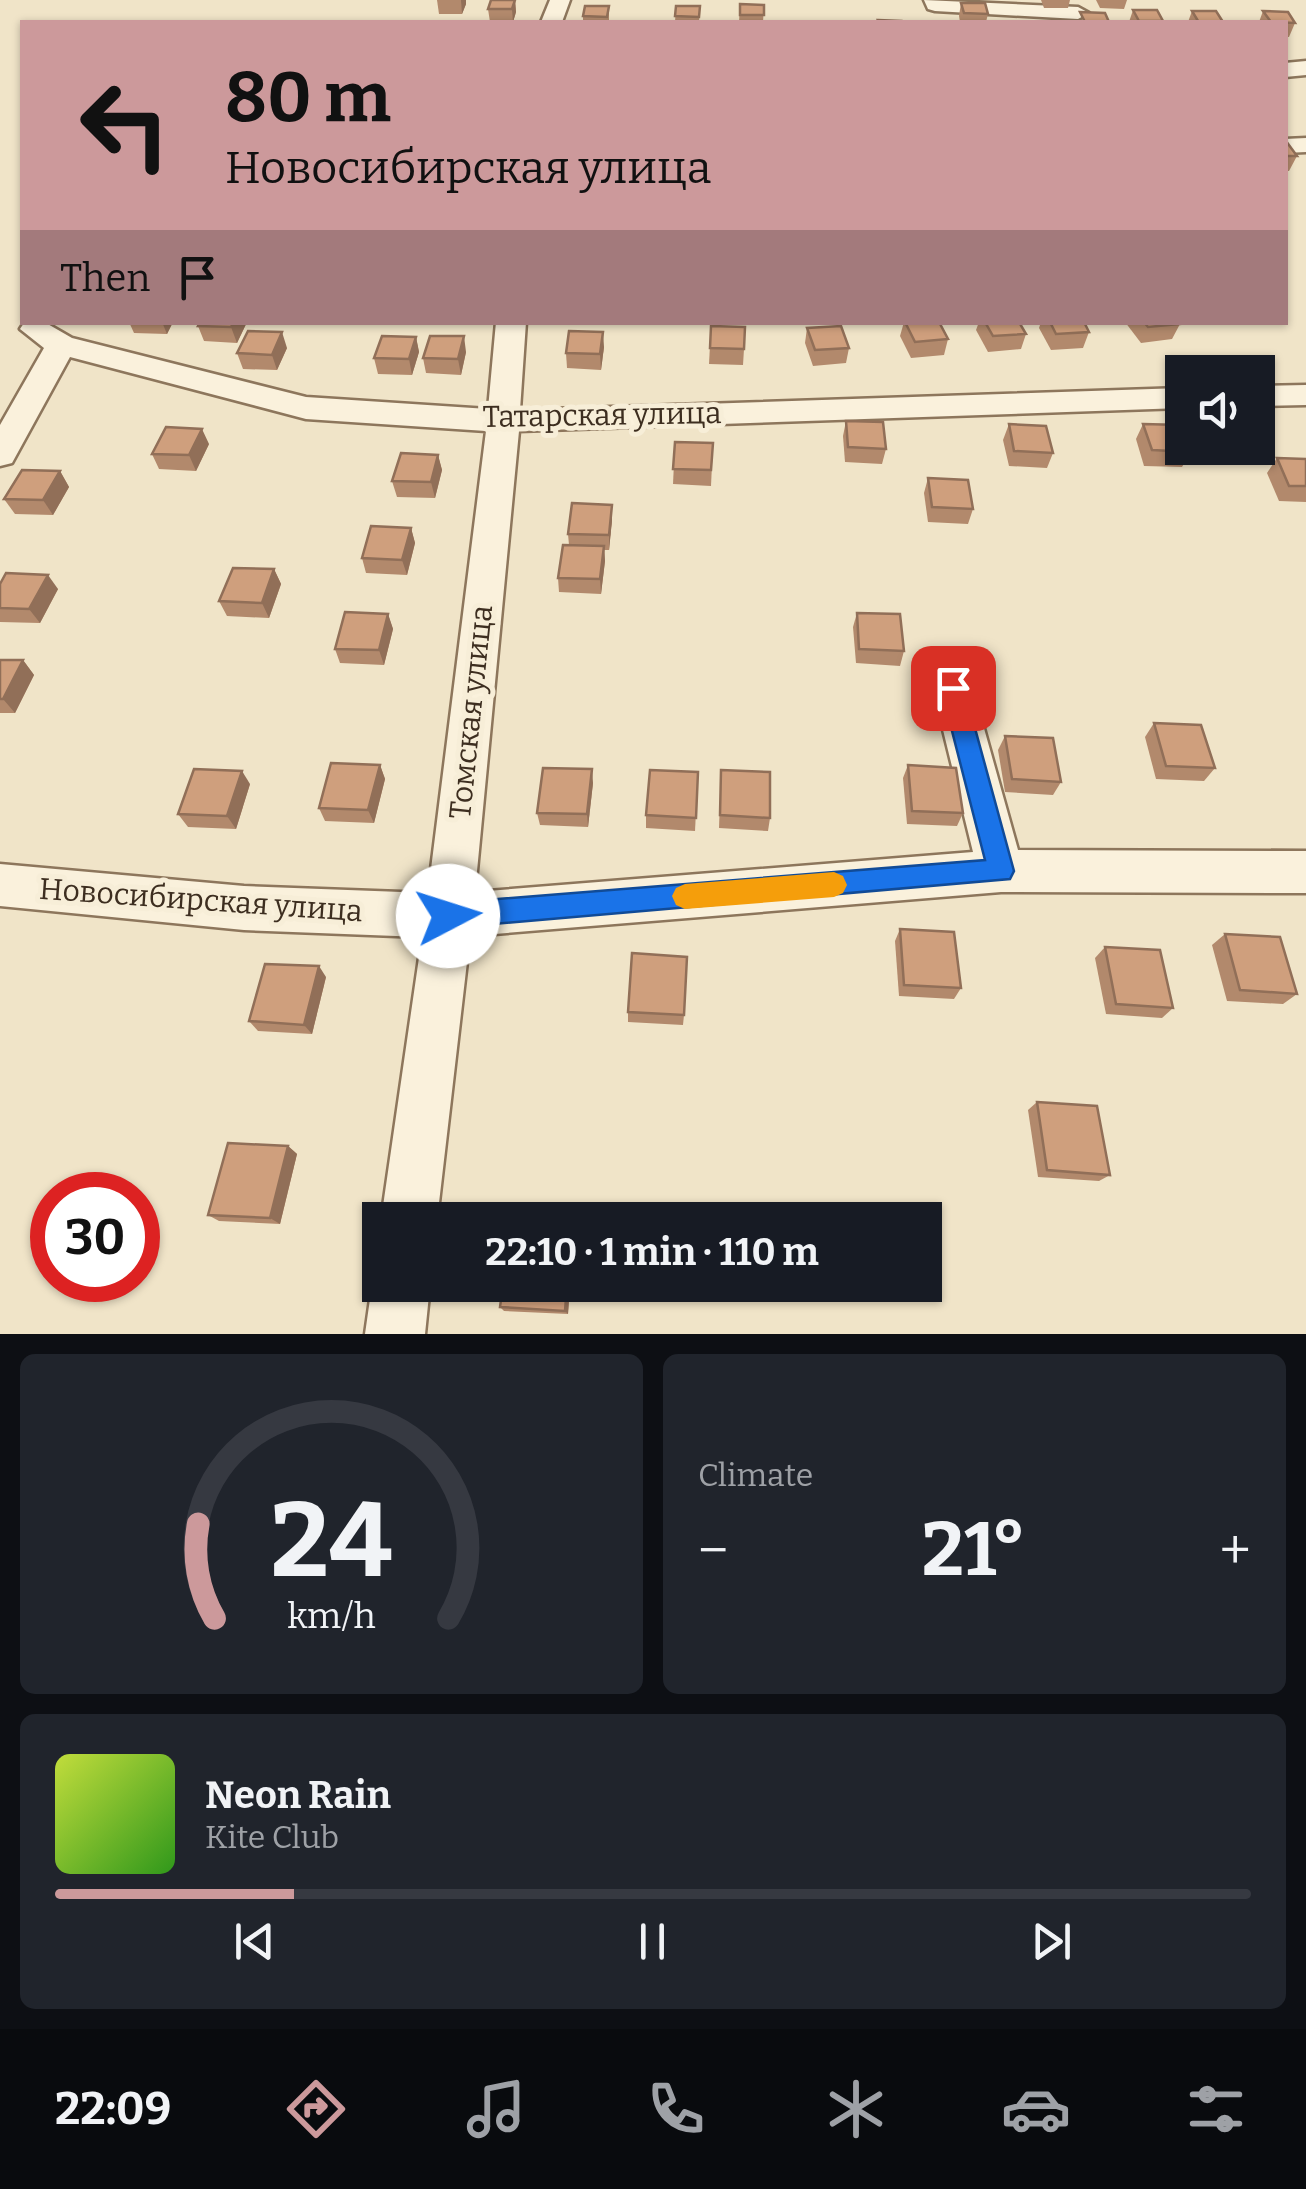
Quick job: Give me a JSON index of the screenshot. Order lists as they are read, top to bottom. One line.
{"streets":{"street":["Татарская улица","Томская улица","Новосибирская улица"]},"crossings":[["Татарская улица","Томская улица"],["Томская улица","Новосибирская улица"]],"page":{"turn":["80 m","Новосибирская улица"],"then":"Then","limit":"30","trip":"22:10 · 1 min · 110 m","tile":"Climate","heat":["−","21°","+"],"song":["Neon Rain","Kite Club"],"tabs":"22:09","gauge":["24","km/h"]}}
